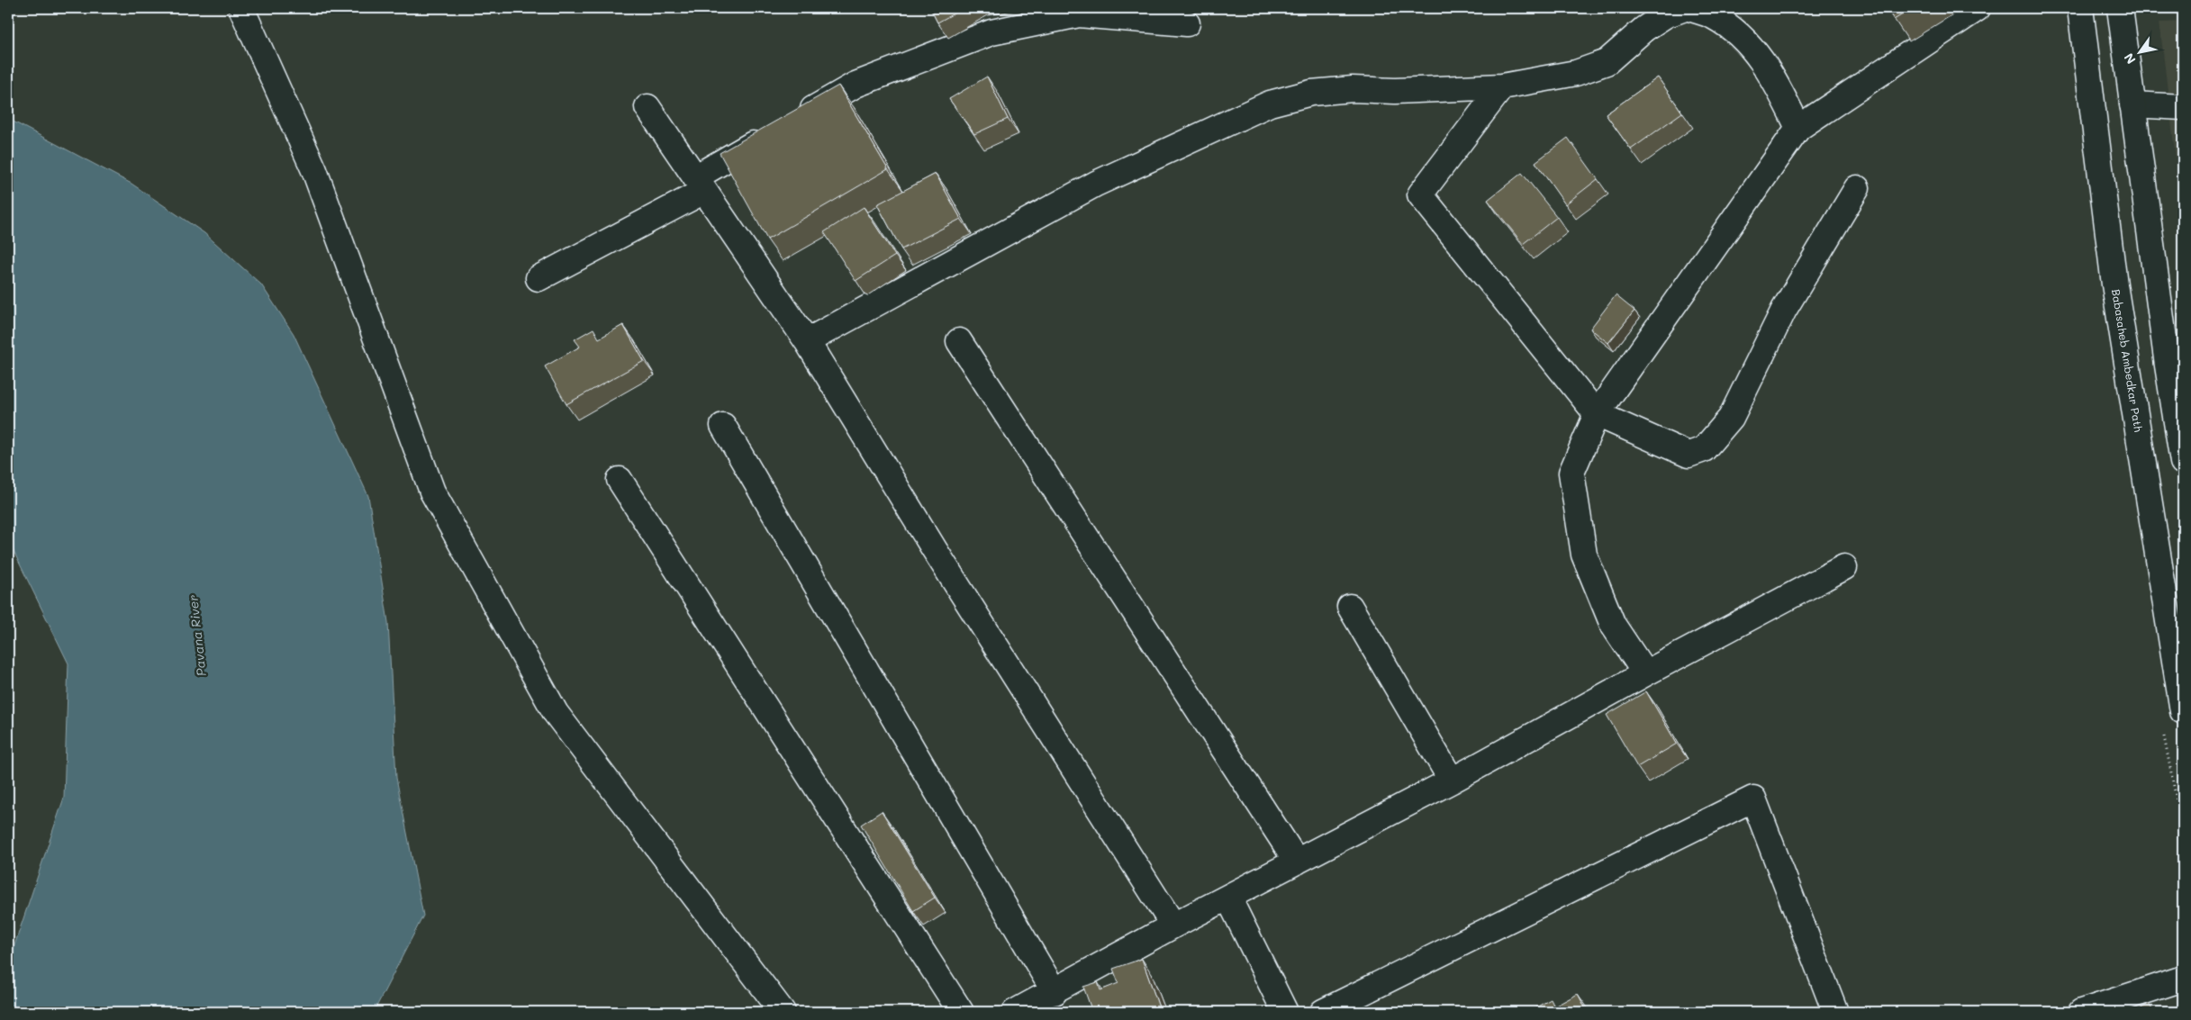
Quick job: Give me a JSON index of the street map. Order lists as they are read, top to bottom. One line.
{"streets":{"street":["Babasaheb Ambedkar Path"]},"water":["Pavana River"],"north":"bottom left"}
